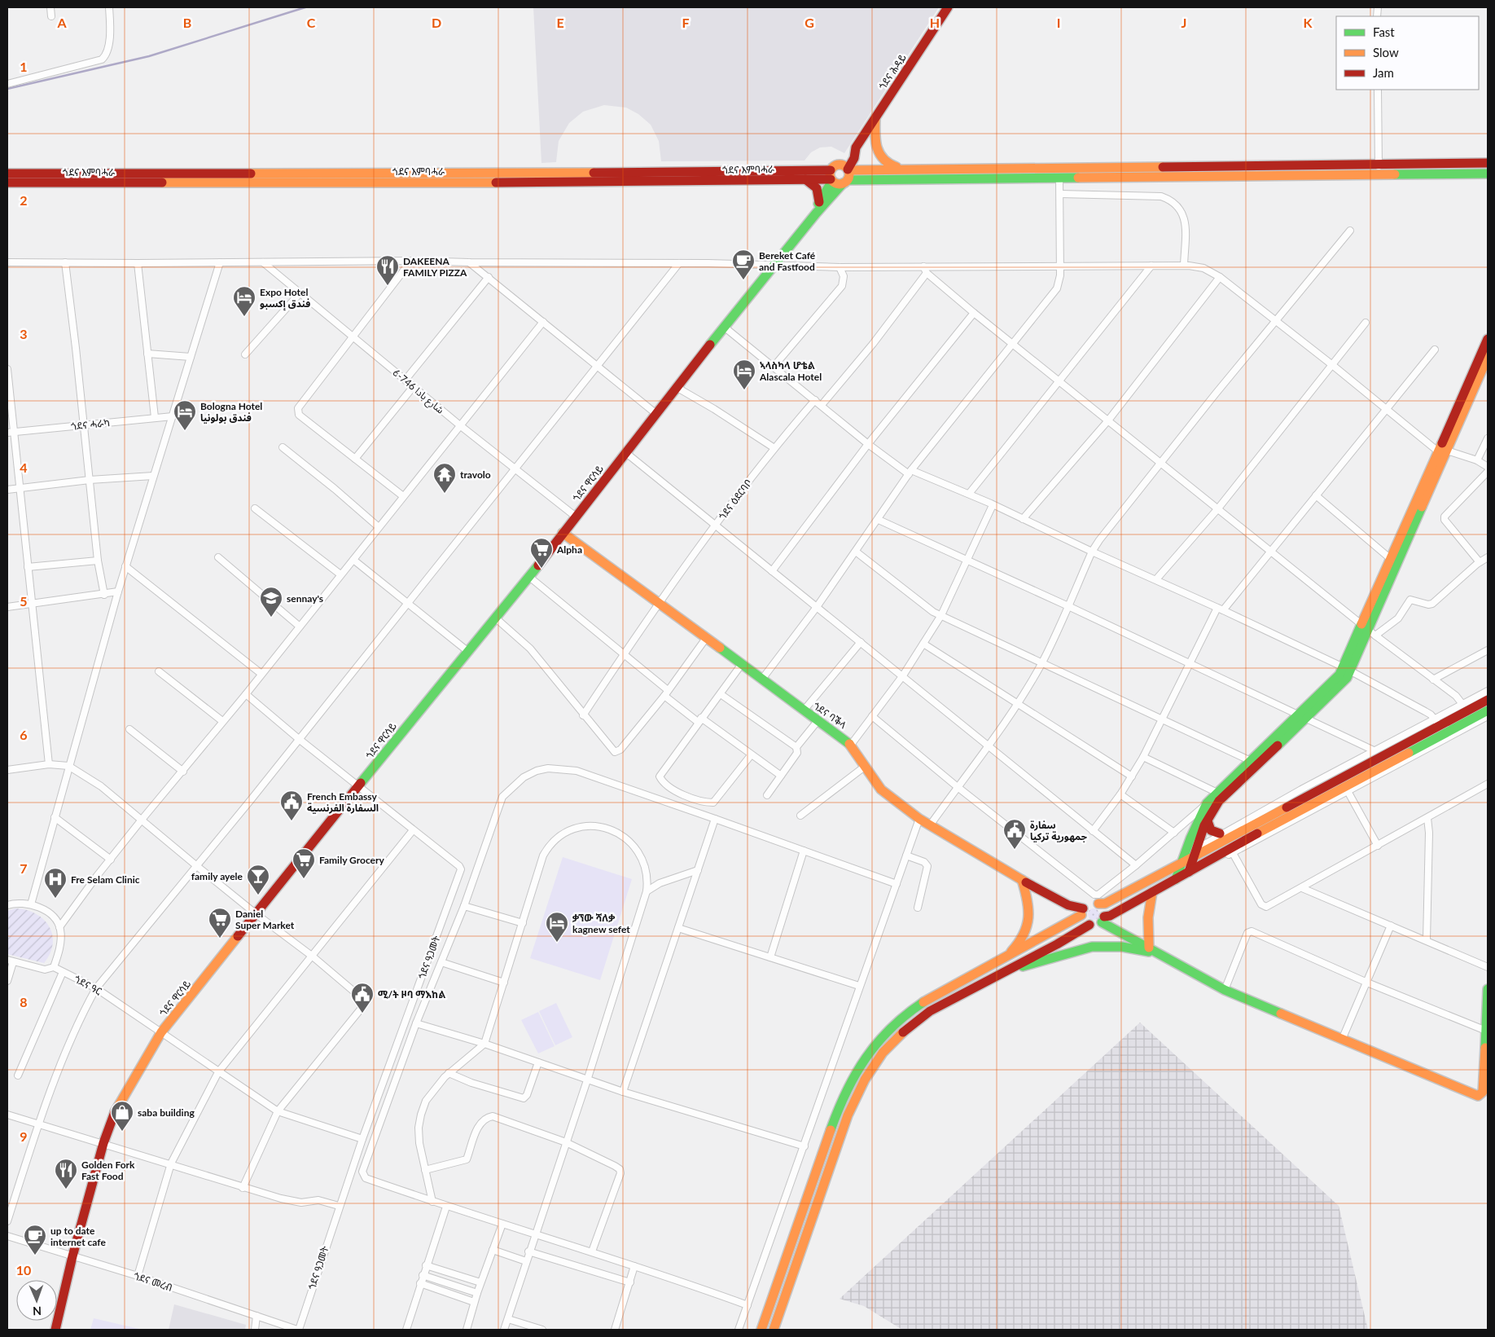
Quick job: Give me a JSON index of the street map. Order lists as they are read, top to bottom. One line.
{"streets":{"main road":["ጎደና ሕዳይ","ጎደና እምባሓራ","ጎደና ዋርሳይ","ጎደና ባቕላ"],"street":["شارع بادا 746-6","ጎደና ሓራካ","ጎደና ዕደርባቦ","ጎደና ዓጋመት","ጎደና ዓር","ጎደና መረብ"]},"crossings":[["ጎደና ሕዳይ","ጎደና ዋርሳይ"],["شارع بادا 746-6","ጎደና ዋርሳይ"],["ጎደና ዋርሳይ","ጎደና ባቕላ"],["ጎደና ዋርሳይ","ጎደና ዓጋመት"],["ጎደና ዋርሳይ","ጎደና ዓር"],["ጎደና ዋርሳይ","ጎደና መረብ"],["ጎደና ዕደርባቦ","ጎደና ባቕላ"],["ጎደና ዓጋመት","ጎደና ዓር"],["ጎደና ዓጋመት","ጎደና መረብ"]],"places":{"cafe":["Bereket Café and Fastfood","up to date internet cafe"],"restaurant":["DAKEENA FAMILY PIZZA","Golden Fork Fast Food"],"hotel":["Expo Hotel فندق إكسبو","ኣላስካላ ሆቴል Alascala Hotel","Bologna Hotel فندق بولونيا","ቃኘው ሻለቃ kagnew sefet"],"temple":["travolo"],"supermarket":["Alpha","Family Grocery","Daniel Super Market"],"school or university":["sennay's"],"public building":["French Embassy السفارة الفرنسية","سفارة جمهورية تركيا","ሚ/ት ዞባ ማእከል"],"bar":["family ayele"],"hospital":["Fre Selam Clinic"],"shop":["saba building"]},"legend":["Fast","Slow","Jam"],"north":"bottom","grid":{"columns":["A","B","C","D","E","F","G","H","I","J","K"],"rows":["1","2","3","4","5","6","7","8","9","10"]}}
